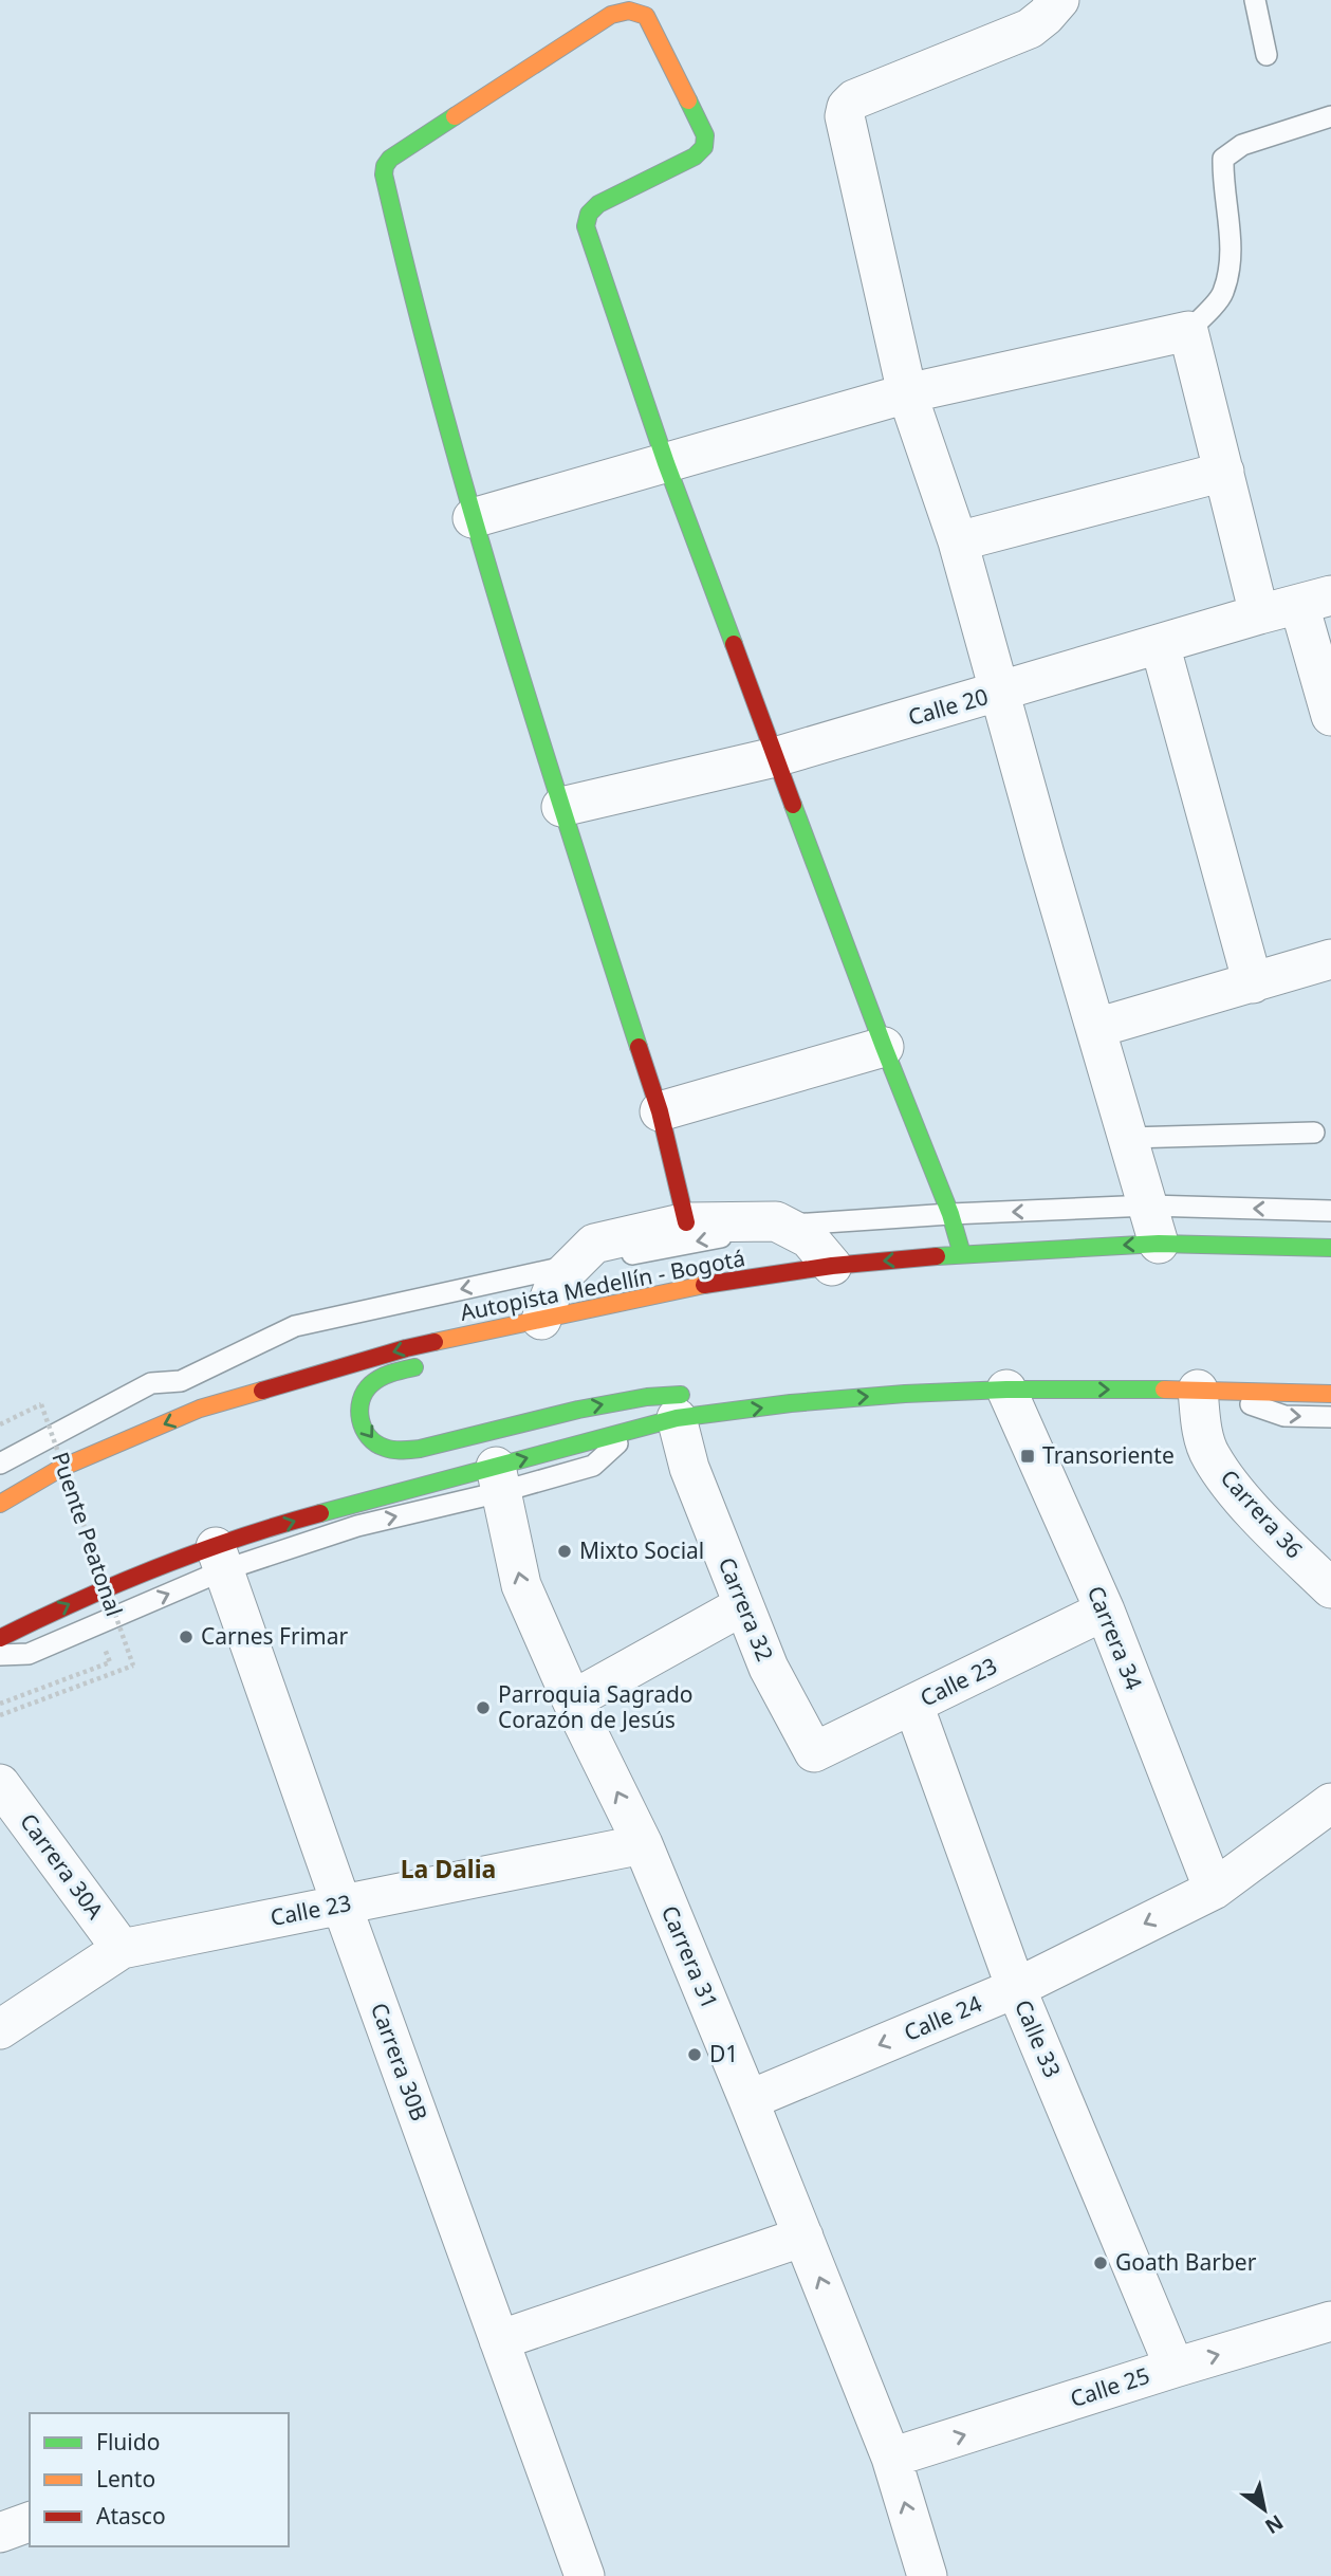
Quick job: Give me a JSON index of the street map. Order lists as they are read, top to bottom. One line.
{"streets":{"main road":["Autopista Medellín - Bogotá"],"street":["Calle 20","Carrera 36","Carrera 32","Carrera 34","Calle 23","Carrera 30A","Carrera 31","Calle 24","Calle 33","Carrera 30B","Calle 25"],"path":["Puente Peatonal"]},"crossings":[["Carrera 32","Calle 23"],["Carrera 34","Calle 23"],["Carrera 34","Calle 24"],["Calle 23","Carrera 30A"],["Calle 23","Carrera 31"],["Calle 23","Calle 33"],["Calle 23","Carrera 30B"],["Carrera 31","Calle 24"],["Carrera 31","Calle 25"],["Calle 24","Calle 33"],["Calle 33","Calle 25"]],"one_way":["Carrera 31","Calle 24","Calle 25"],"districts":["La Dalia"],"places":{"transit":["Transoriente"],"other":["Mixto Social","Carnes Frimar","Parroquia Sagrado Corazón de Jesús","D1","Goath Barber"]},"legend":["Fluido","Lento","Atasco"],"north":"bottom right"}
